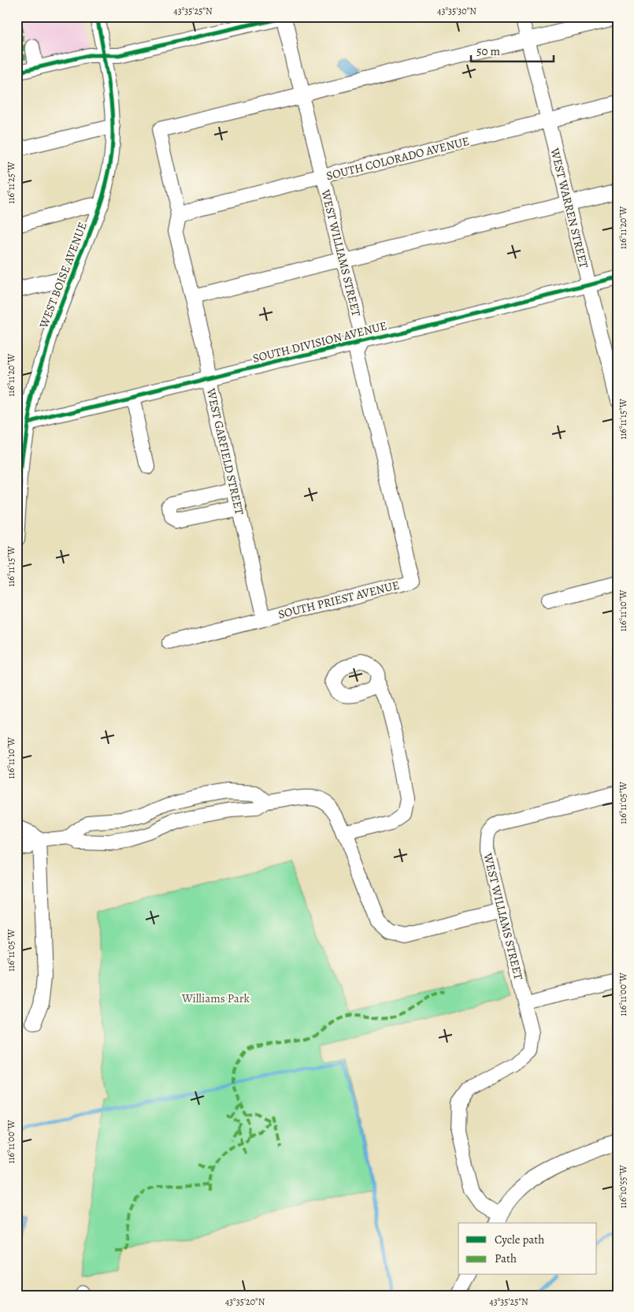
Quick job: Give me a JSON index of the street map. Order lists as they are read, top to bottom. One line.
{"streets":{"street":["SOUTH COLORADO AVENUE","WEST WARREN STREET","WEST WILLIAMS STREET","WEST BOISE AVENUE","SOUTH DIVISION AVENUE","WEST GARFIELD STREET","SOUTH PRIEST AVENUE"]},"crossings":[["SOUTH COLORADO AVENUE","WEST WARREN STREET"],["SOUTH COLORADO AVENUE","WEST WILLIAMS STREET"],["SOUTH COLORADO AVENUE","WEST GARFIELD STREET"],["WEST WARREN STREET","SOUTH DIVISION AVENUE"],["WEST WILLIAMS STREET","SOUTH DIVISION AVENUE"],["WEST WILLIAMS STREET","WEST GARFIELD STREET"],["WEST WILLIAMS STREET","SOUTH PRIEST AVENUE"],["WEST BOISE AVENUE","SOUTH DIVISION AVENUE"],["SOUTH DIVISION AVENUE","WEST GARFIELD STREET"],["WEST GARFIELD STREET","SOUTH PRIEST AVENUE"]],"parks":["Williams Park"],"legend":["Cycle path","Path"],"scale_bar":"50 m","coordinates":["43°35'25\"N","43°35'30\"N","116°11'25\"W","116°11'20\"W","116°11'15\"W","116°11'10\"W","116°11'05\"W","116°11'00\"W","116°10'55\"W","43°35'20\"N"]}
